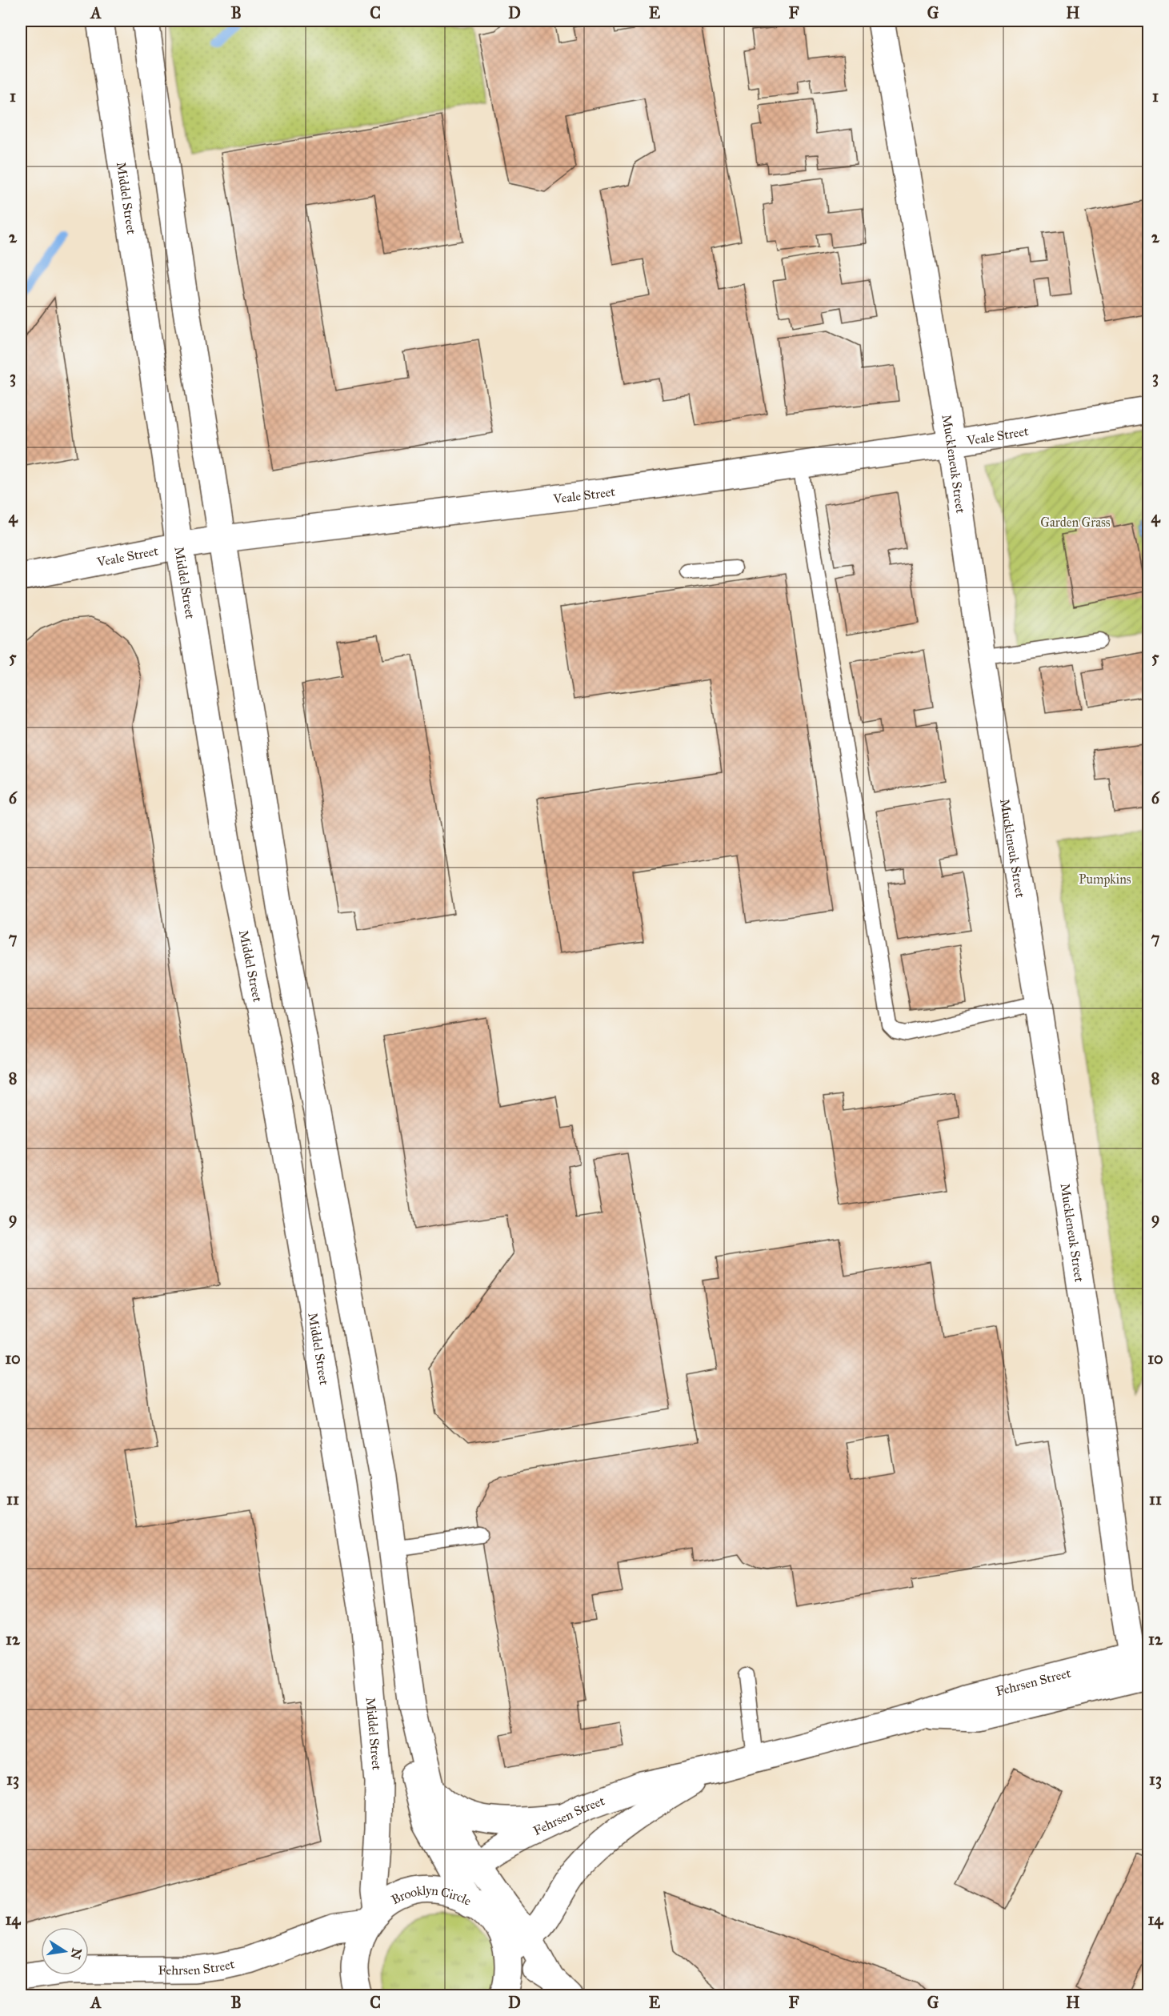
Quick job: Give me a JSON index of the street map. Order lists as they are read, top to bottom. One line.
{"streets":{"main road":["Middel Street","Veale Street","Muckleneuk Street","Fehrsen Street","Brooklyn Circle"]},"crossings":[["Middel Street","Veale Street"],["Middel Street","Fehrsen Street"],["Middel Street","Brooklyn Circle"],["Veale Street","Muckleneuk Street"],["Muckleneuk Street","Fehrsen Street"],["Fehrsen Street","Brooklyn Circle"]],"parks":["Garden Grass","Pumpkins"],"north":"right","grid":{"columns":["A","B","C","D","E","F","G","H"],"rows":["1","2","3","4","5","6","7","8","9","10","11","12","13","14"]}}
